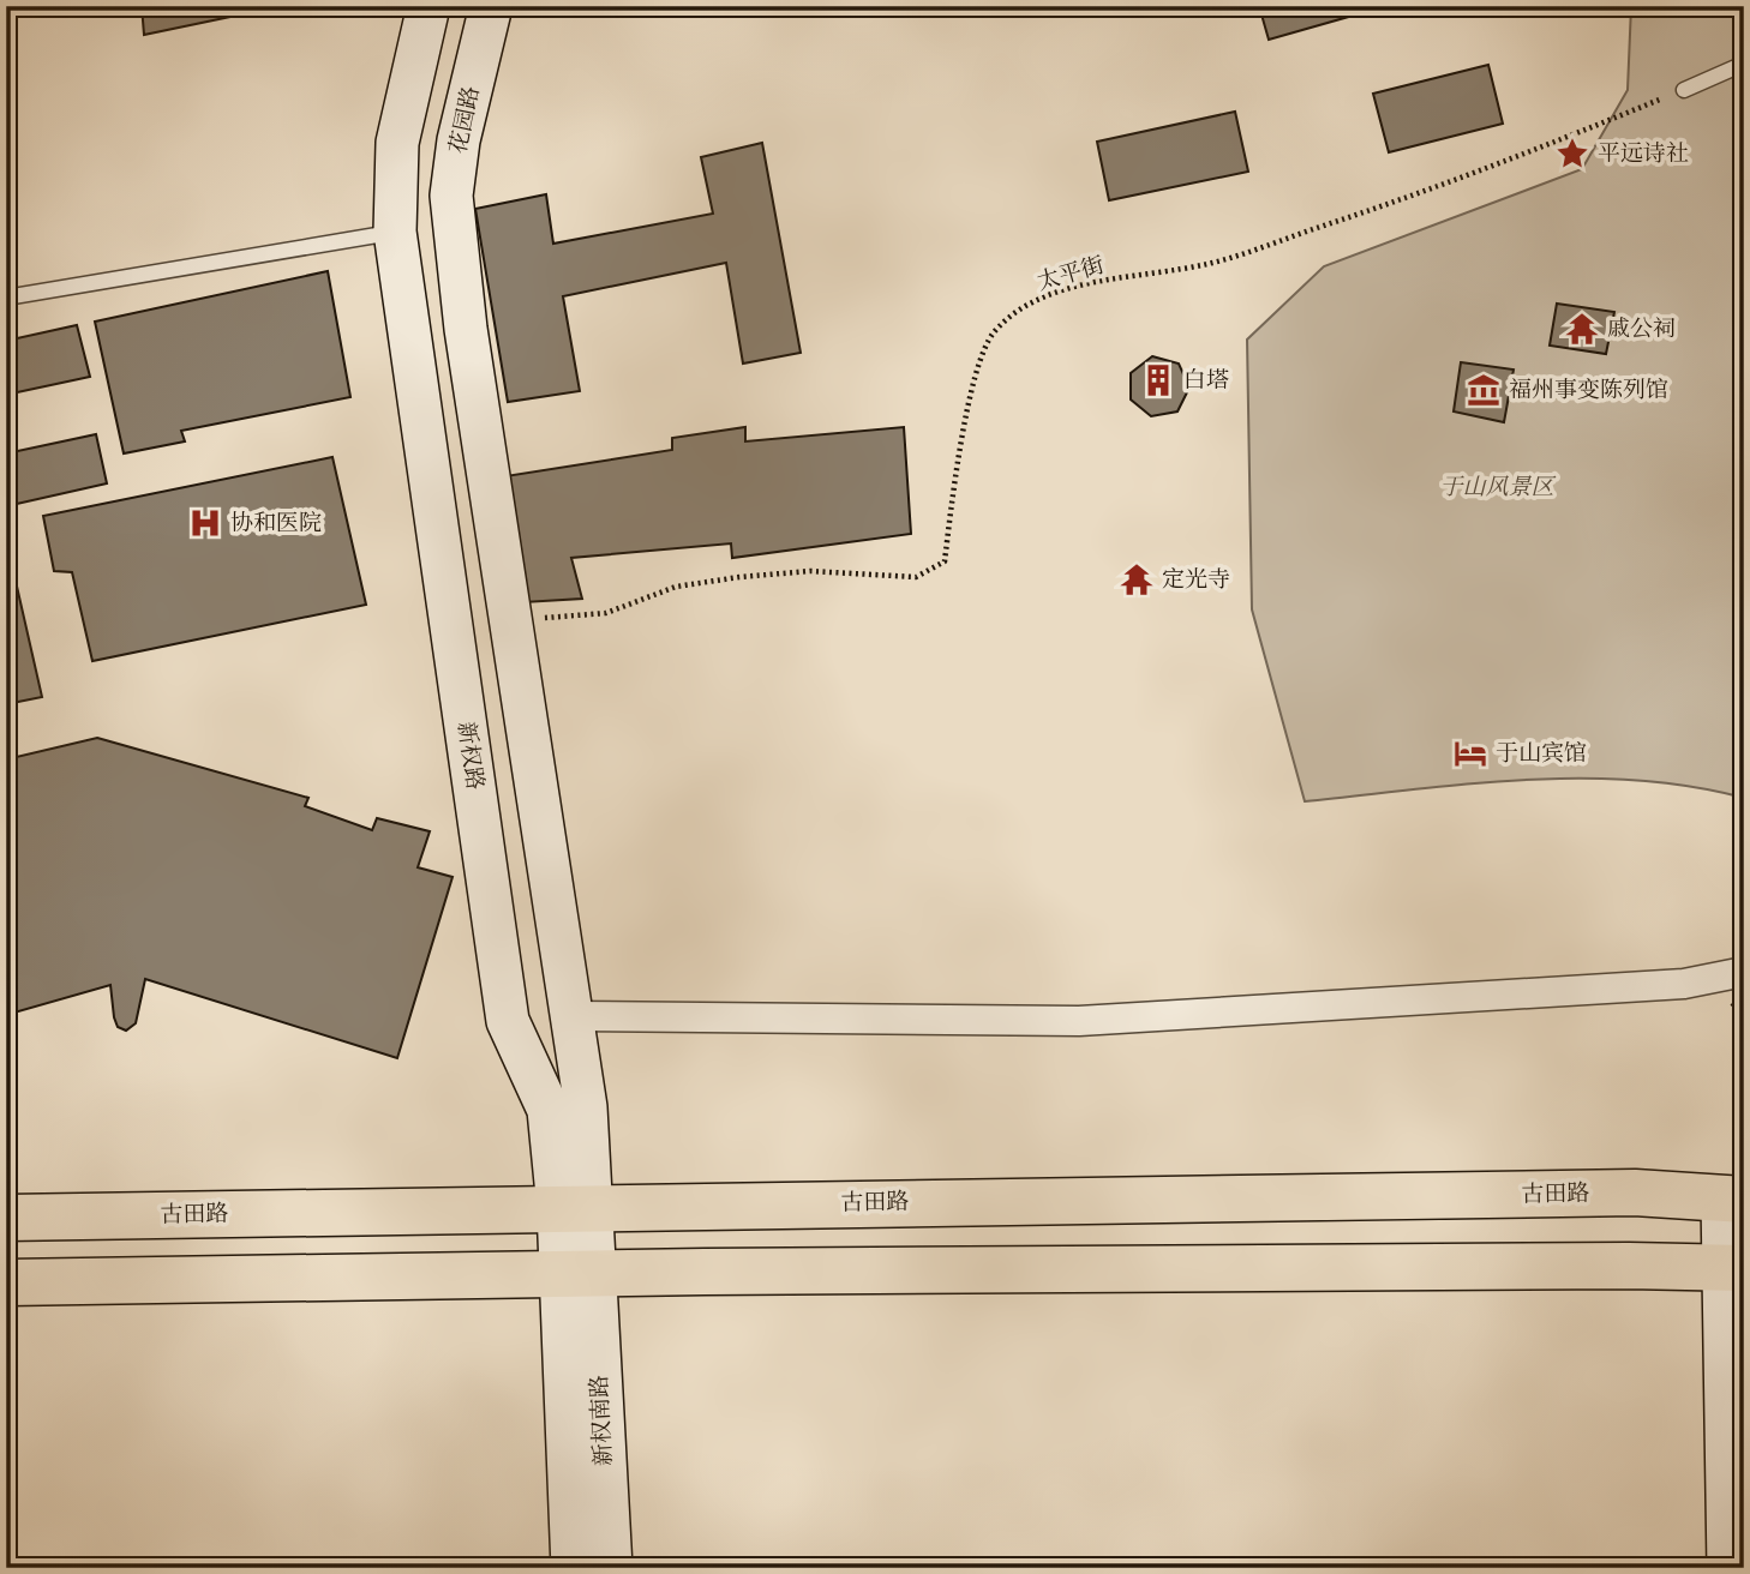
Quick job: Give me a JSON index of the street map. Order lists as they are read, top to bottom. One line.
{"streets":{"main road":["古田路"],"street":["花园路","新权路","新权南路"],"path":["太平街"]},"crossings":[["花园路","新权路"],["新权路","古田路"],["新权路","新权南路"]],"parks":["于山风景区"],"places":{"place":["平远诗社"],"temple":["戚公祠","定光寺"],"building":["白塔"],"museum":["福州事变陈列馆"],"hospital":["协和医院"],"hotel":["于山宾馆"]}}
